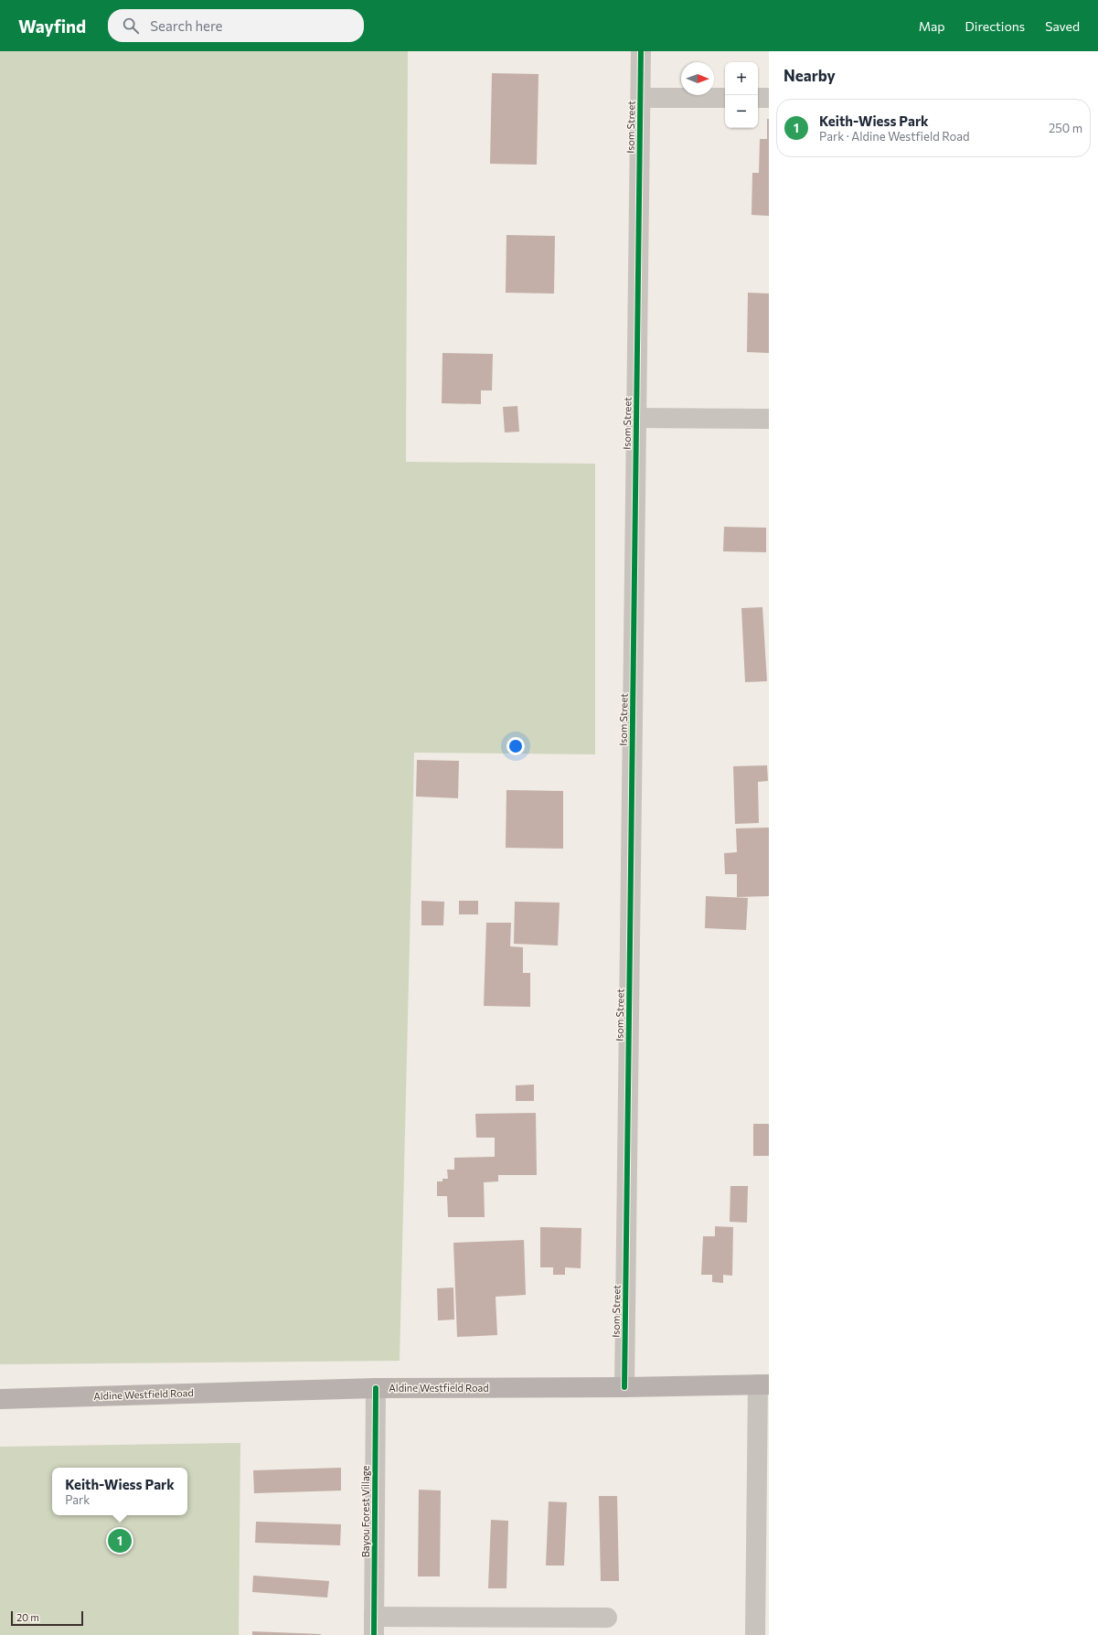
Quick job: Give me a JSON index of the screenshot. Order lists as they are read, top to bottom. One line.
{"streets":{"main road":["Aldine Westfield Road"],"street":["Isom Street","Bayou Forest Village"]},"crossings":[["Isom Street","Aldine Westfield Road"],["Aldine Westfield Road","Bayou Forest Village"]],"scale_bar":"20 m","north":"right","page":{"header":"Wayfind","search":"Search here","nav":["Map","Directions","Saved"],"heading":"Nearby","map_buttons":["+","−"],"list":[{"mark":"1","name":"Keith-Wiess Park","note":"Park · Aldine Westfield Road","value":"250 m"}],"popup":["Keith-Wiess Park","Park"],"pins":"1","scale":"20 m"}}
